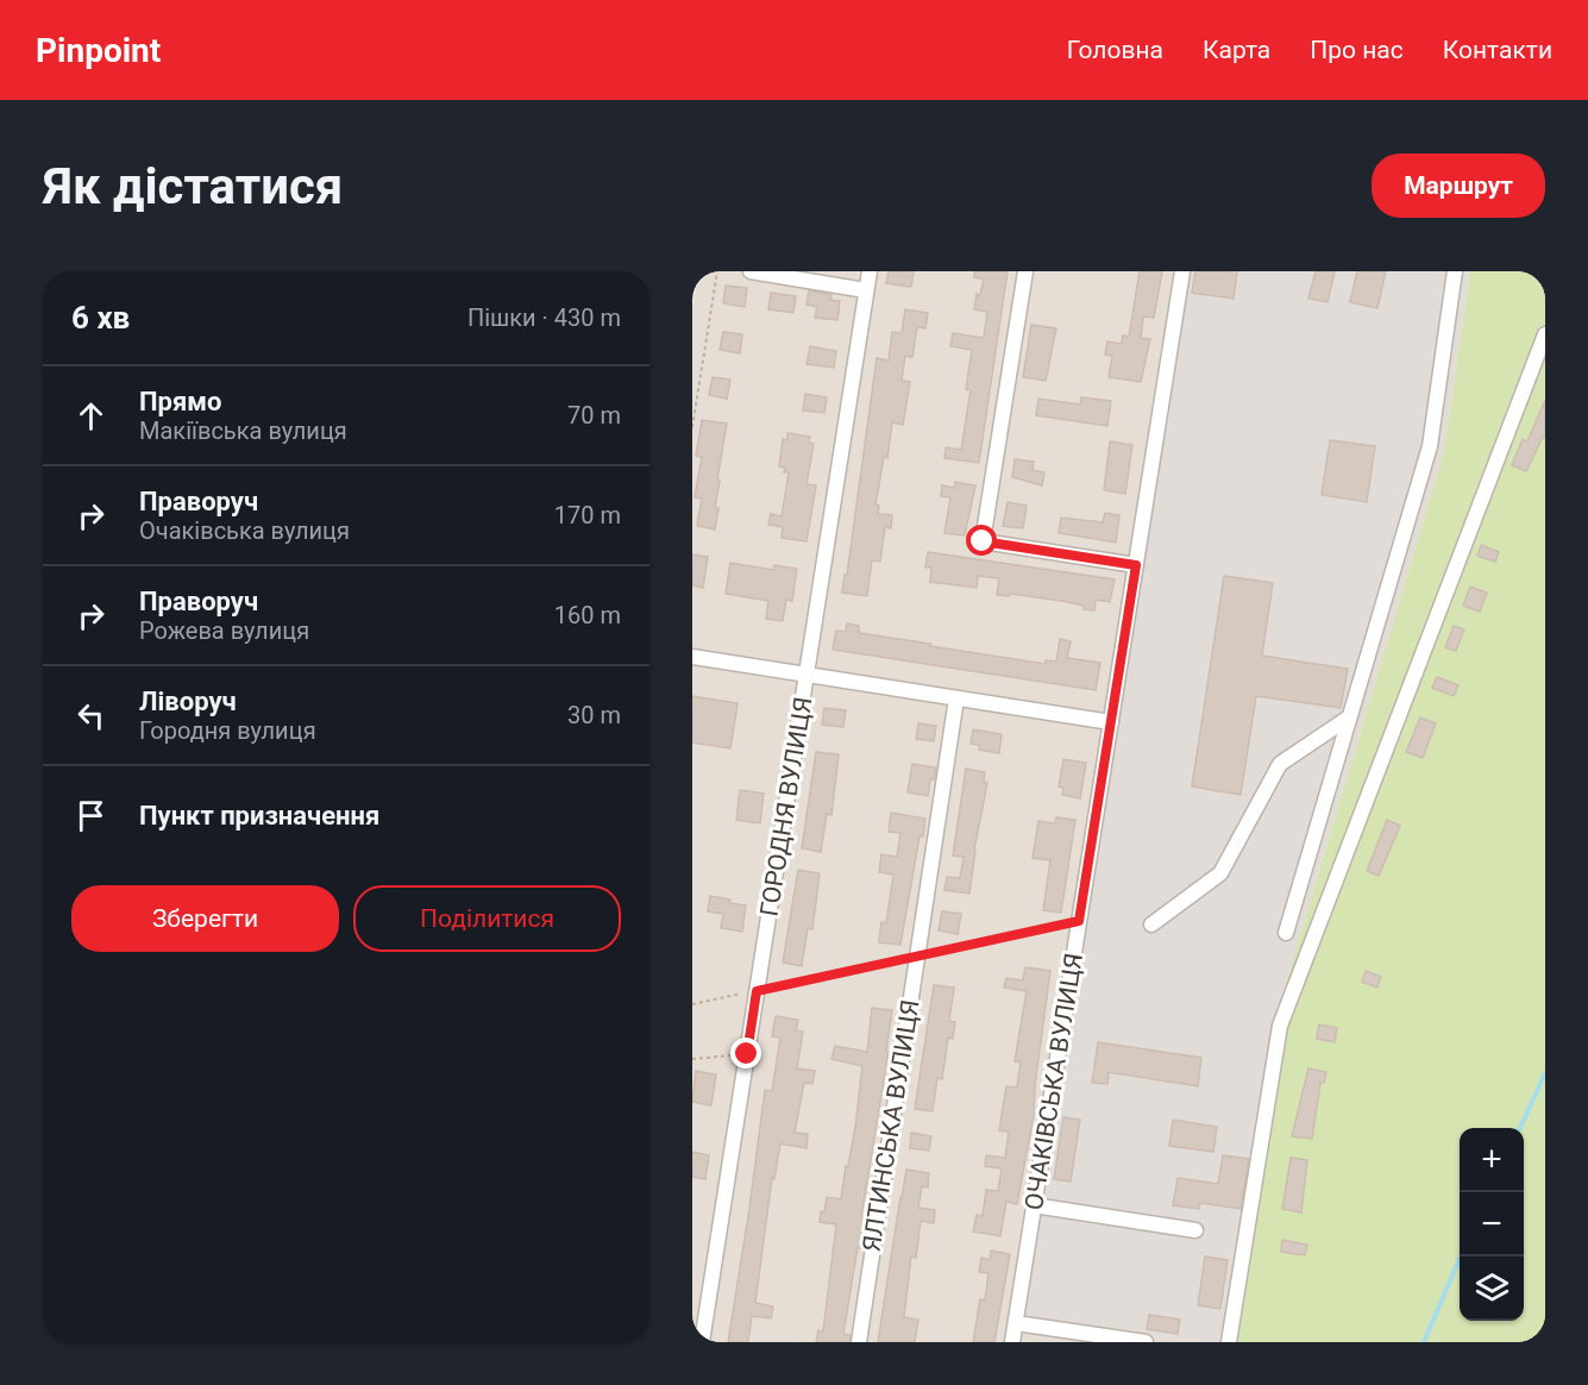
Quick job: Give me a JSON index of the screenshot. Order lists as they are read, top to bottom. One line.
{"streets":{"street":["ГОРОДНЯ ВУЛИЦЯ","ОЧАКІВСЬКА ВУЛИЦЯ","ЯЛТИНСЬКА ВУЛИЦЯ"]},"page":{"header":"Pinpoint","nav":["Головна","Карта","Про нас","Контакти"],"buttons":["Маршрут",["Зберегти","Поділитися"]],"title":"Як дістатися","heading":["6 хв","Пішки · 430 m"],"list":[["Прямо","Макіївська вулиця","70 m"],["Праворуч","Очаківська вулиця","170 m"],["Праворуч","Рожева вулиця","160 m"],["Ліворуч","Городня вулиця","30 m"],"Пункт призначення"],"map_buttons":["+","−"]}}
